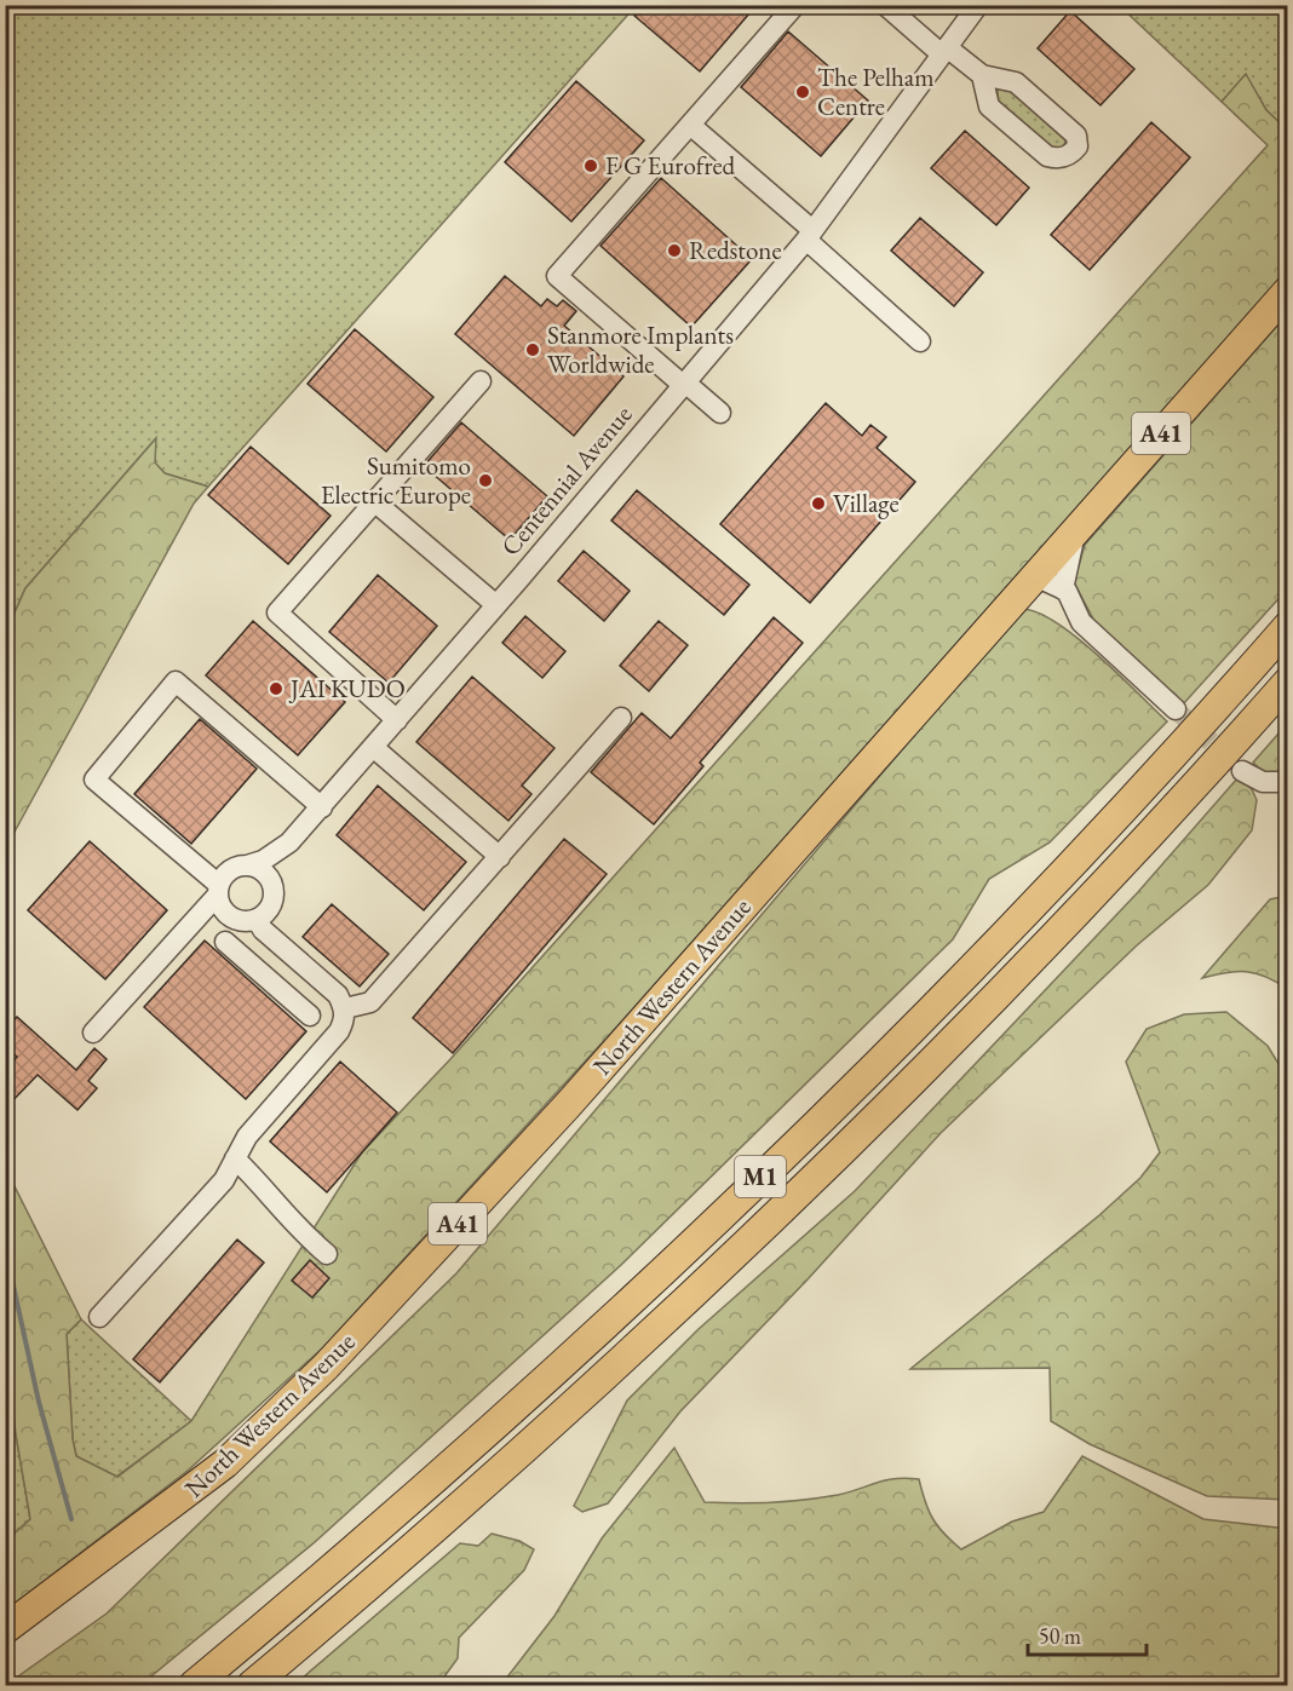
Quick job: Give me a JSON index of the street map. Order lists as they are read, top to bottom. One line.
{"streets":{"highway":["A41","North Western Avenue","M1"],"street":["Centennial Avenue"]},"places":["The Pelham Centre","F G Eurofred","Redstone","Stanmore Implants Worldwide","Sumitomo Electric Europe","Village","JAI KUDO"],"scale_bar":"50 m"}
